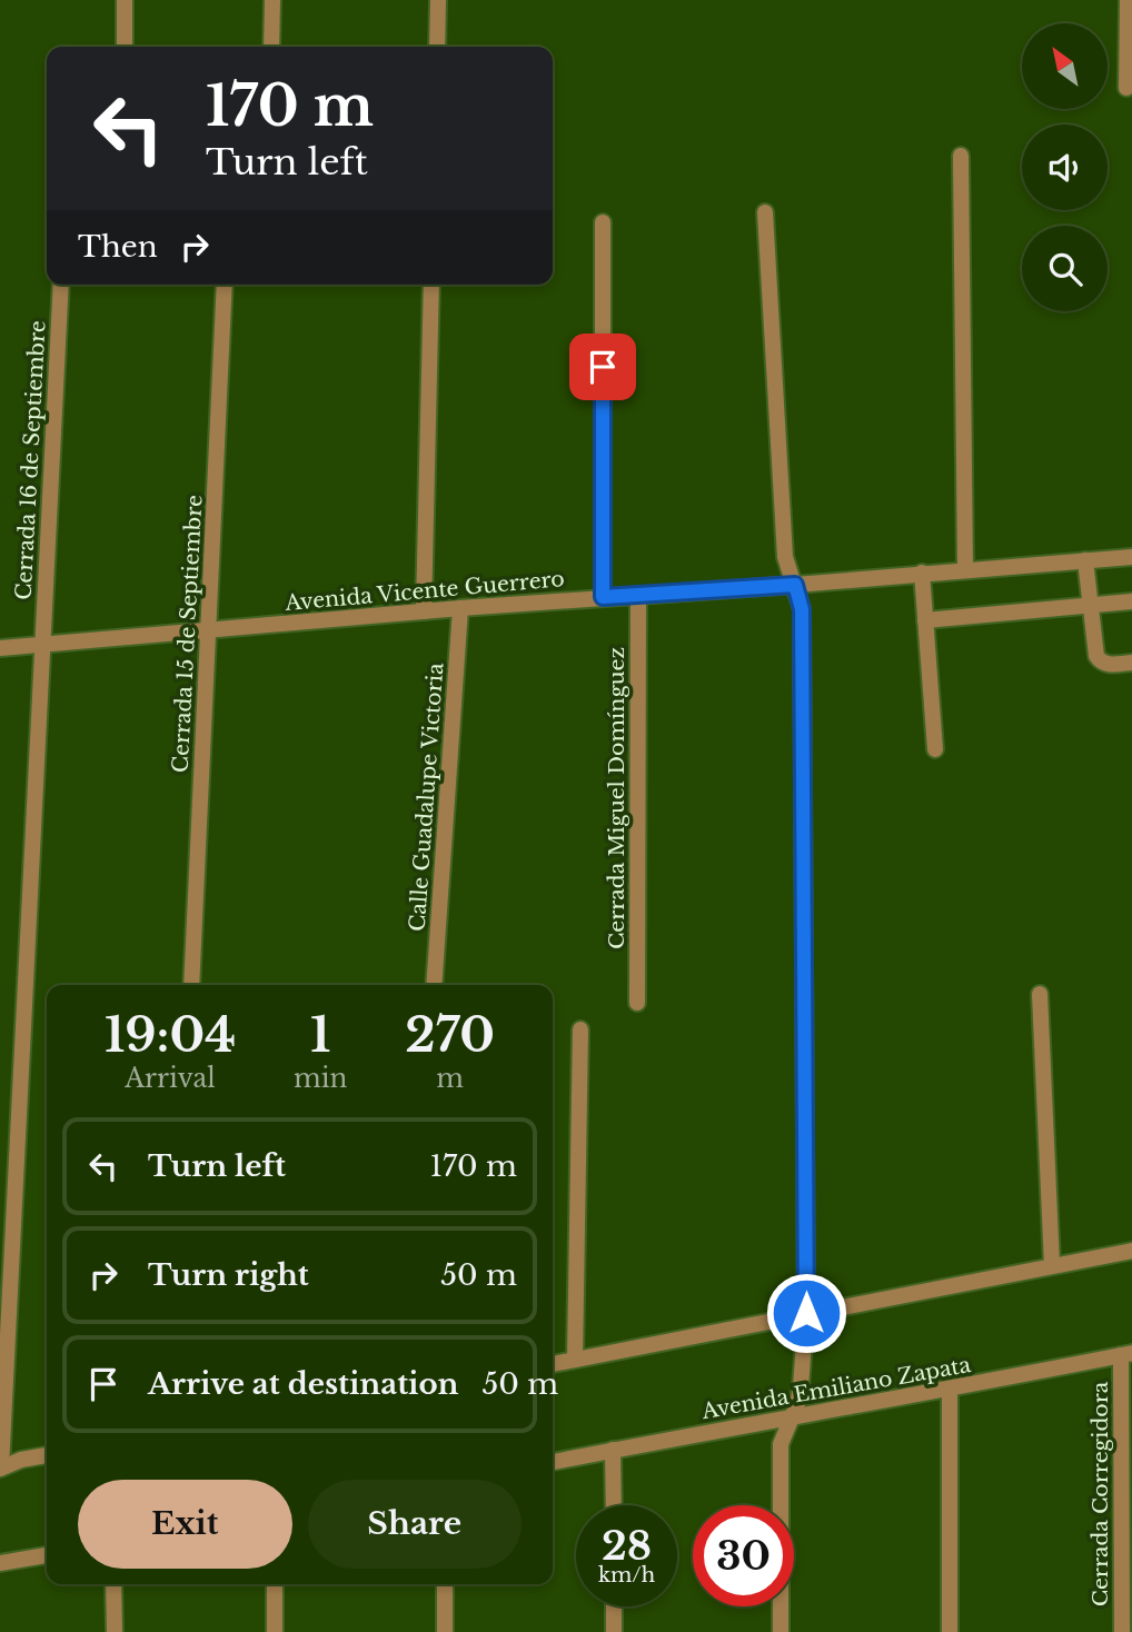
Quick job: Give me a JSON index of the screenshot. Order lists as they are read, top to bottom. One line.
{"streets":{"street":["Cerrada 16 de Septiembre","Avenida Vicente Guerrero","Cerrada 15 de Septiembre","Calle Guadalupe Victoria","Cerrada Miguel Domínguez","Avenida Emiliano Zapata","Cerrada Corregidora"]},"crossings":[["Cerrada 16 de Septiembre","Avenida Vicente Guerrero"],["Avenida Vicente Guerrero","Cerrada 15 de Septiembre"],["Avenida Vicente Guerrero","Calle Guadalupe Victoria"],["Avenida Vicente Guerrero","Cerrada Miguel Domínguez"],["Avenida Emiliano Zapata","Cerrada Corregidora"]],"north":"top left","page":{"turn":["170 m","Turn left"],"then":"Then","eta":["19:04","Arrival","1","min","270","m"],"list":[{"name":"Turn left","value":"170 m"},{"name":"Turn right","value":"50 m"},{"name":"Arrive at destination","value":"50 m"}],"buttons":["Exit","Share"],"speed":"28 km/h","limit":"30"}}
